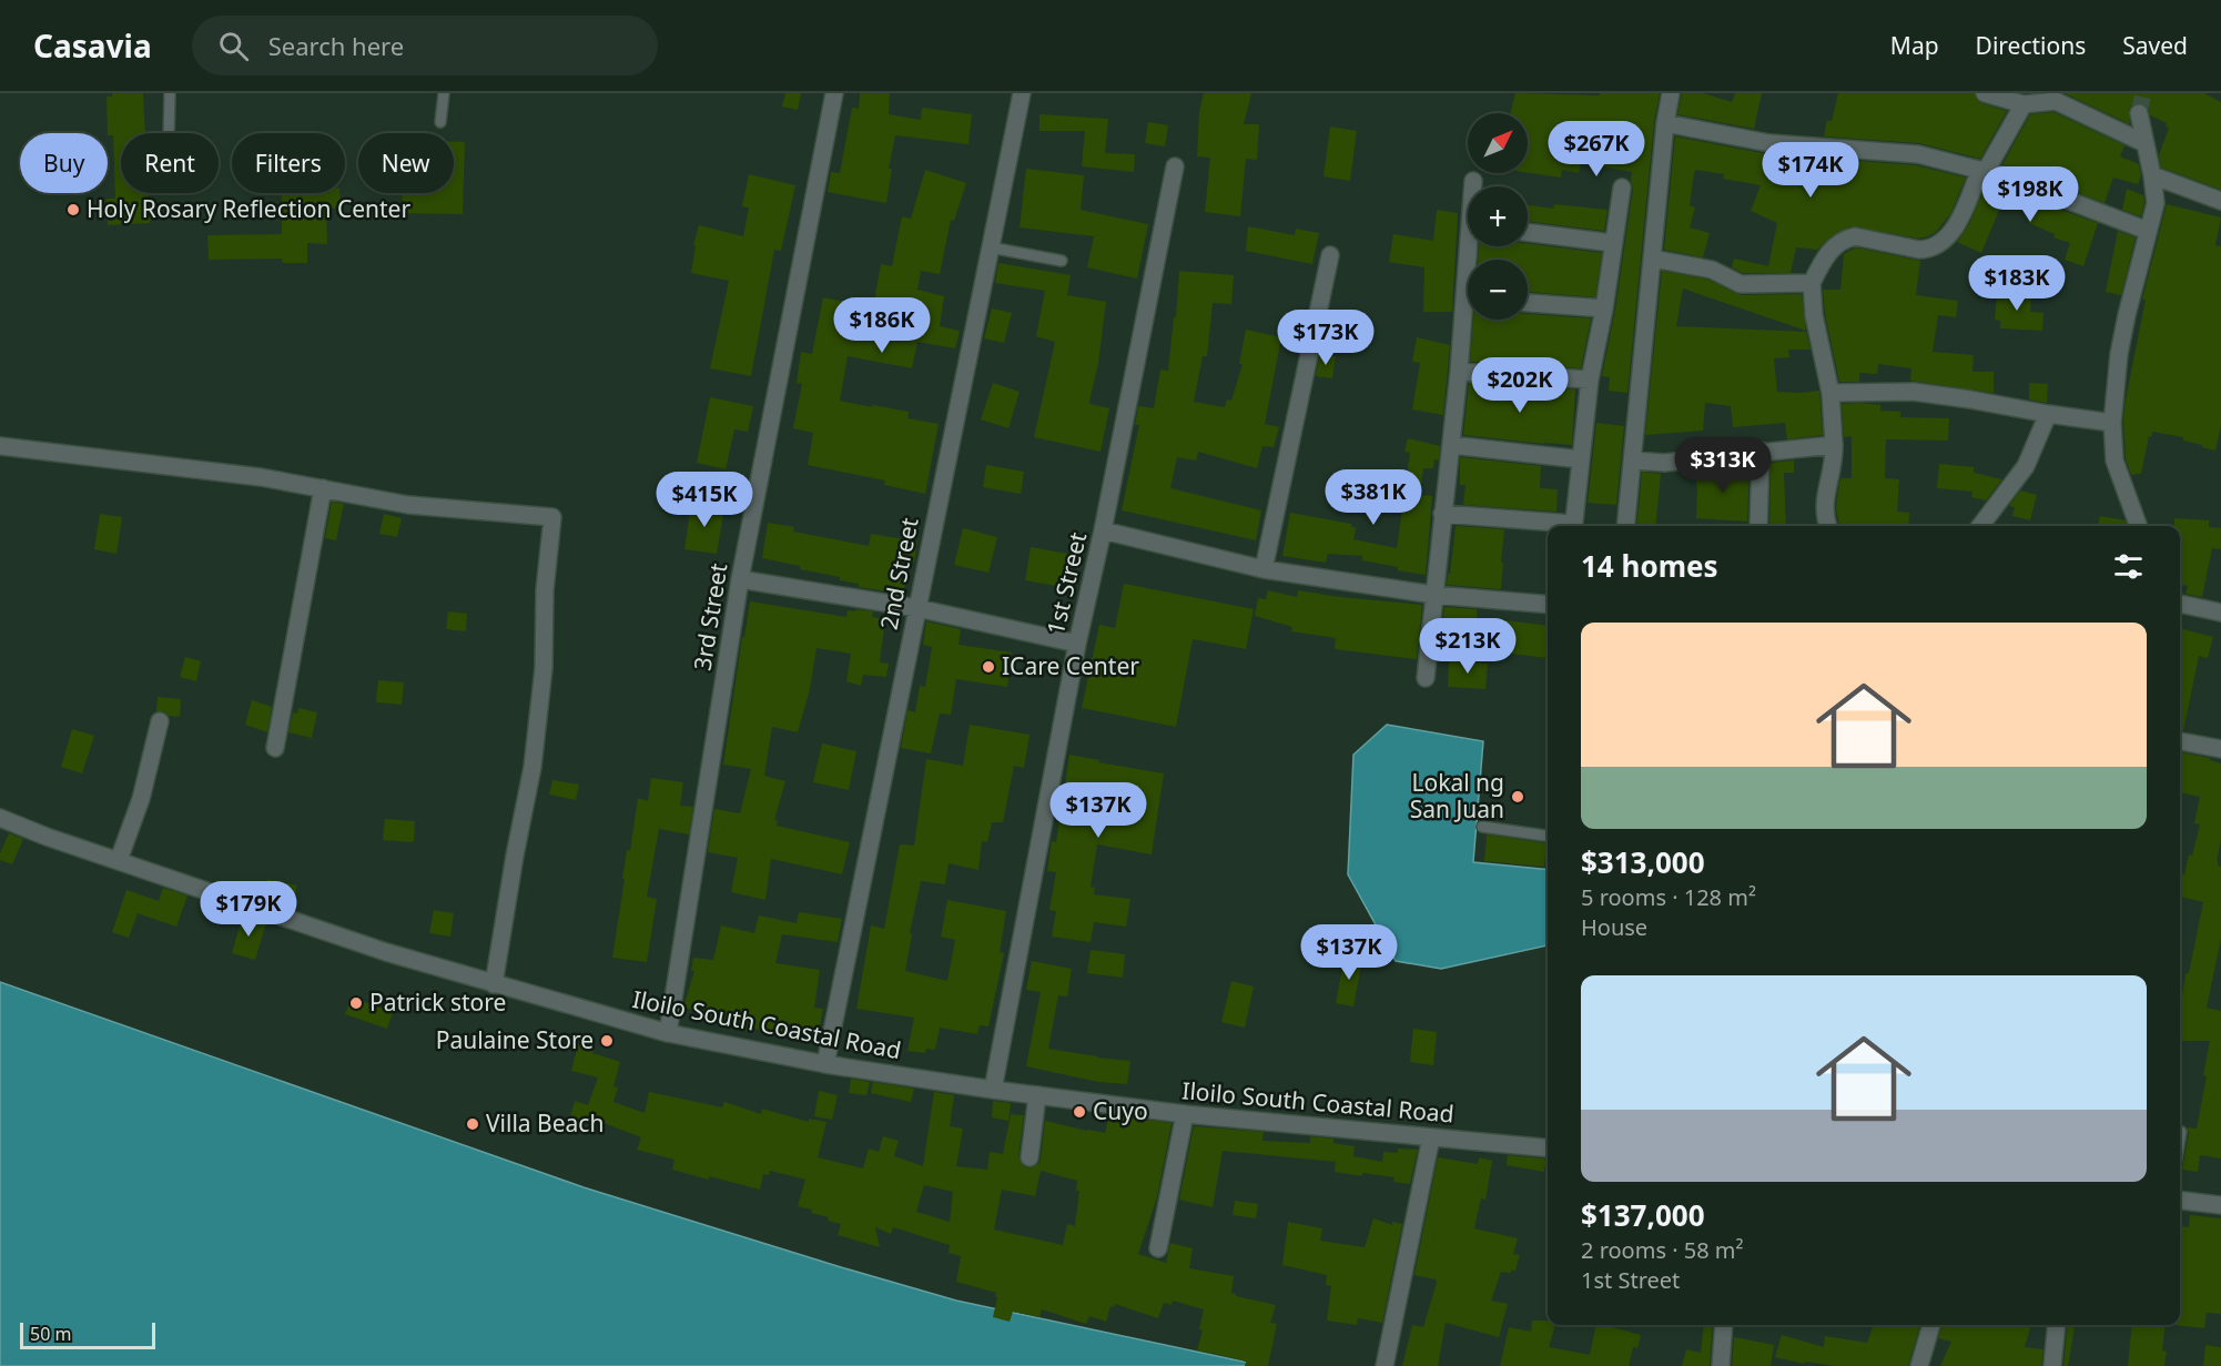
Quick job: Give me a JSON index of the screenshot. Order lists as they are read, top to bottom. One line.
{"streets":{"street":["2nd Street","1st Street","3rd Street","Iloilo South Coastal Road"]},"crossings":[["2nd Street","Iloilo South Coastal Road"],["1st Street","Iloilo South Coastal Road"],["3rd Street","Iloilo South Coastal Road"]],"places":["Holy Rosary Reflection Center","ICare Center","Lokal ng San Juan","Patrick store","Paulaine Store","Cuyo","Villa Beach"],"scale_bar":"50 m","north":"top right","page":{"header":"Casavia","search":"Search here","nav":["Map","Directions","Saved"],"map_buttons":["+","−"],"price":["$267K","$174K","$198K","$183K","$186K","$173K","$202K","$313K","$381K","$415K","$213K","$137K","$179K","$137K"],"chip":["Buy","Rent","Filters","New"],"heading":"14 homes","list":[{"name":"$313,000","note":"5 rooms · 128 m² · House"},{"name":"$137,000","note":"2 rooms · 58 m² · 1st Street"}],"scale":"50 m"}}
